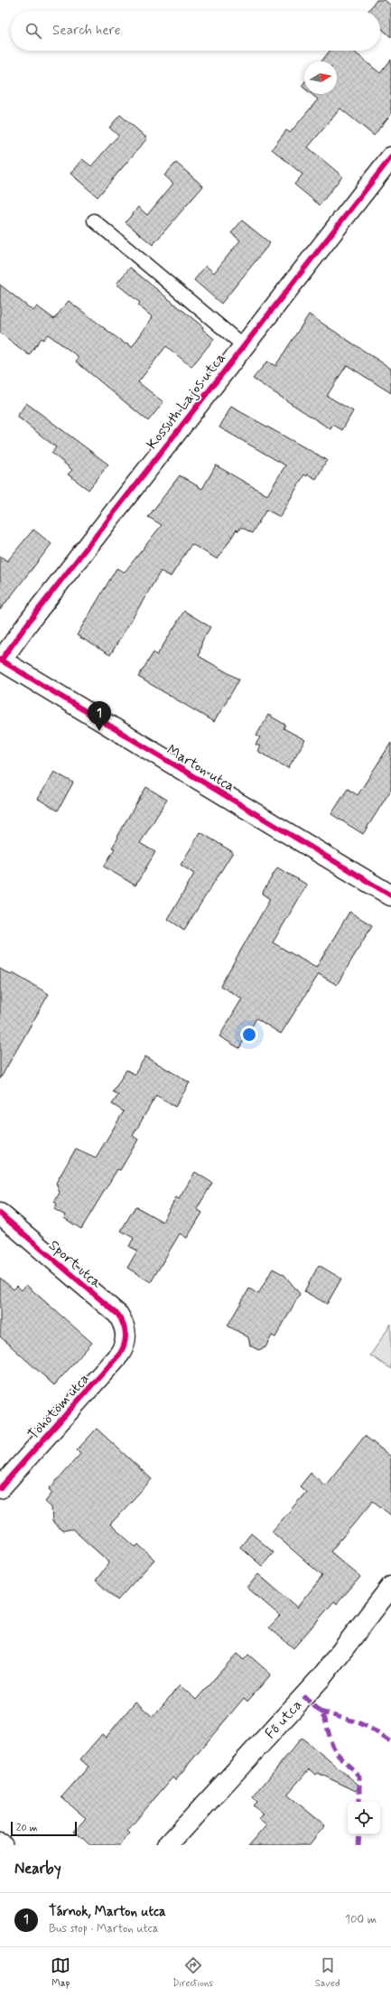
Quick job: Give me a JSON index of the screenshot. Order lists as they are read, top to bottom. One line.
{"streets":{"street":["Kossuth Lajos utca","Marton utca","Sport utca","Töhötöm utca","Fő utca"]},"crossings":[["Kossuth Lajos utca","Marton utca"],["Sport utca","Töhötöm utca"]],"scale_bar":"20 m","north":"right","page":{"search":"Search here","pins":"1","scale":"20 m","heading":"Nearby","list":[{"mark":"1","name":"Tárnok, Marton utca","note":"Bus stop · Marton utca","value":"100 m"}],"nav":["Map","Directions","Saved"]}}
